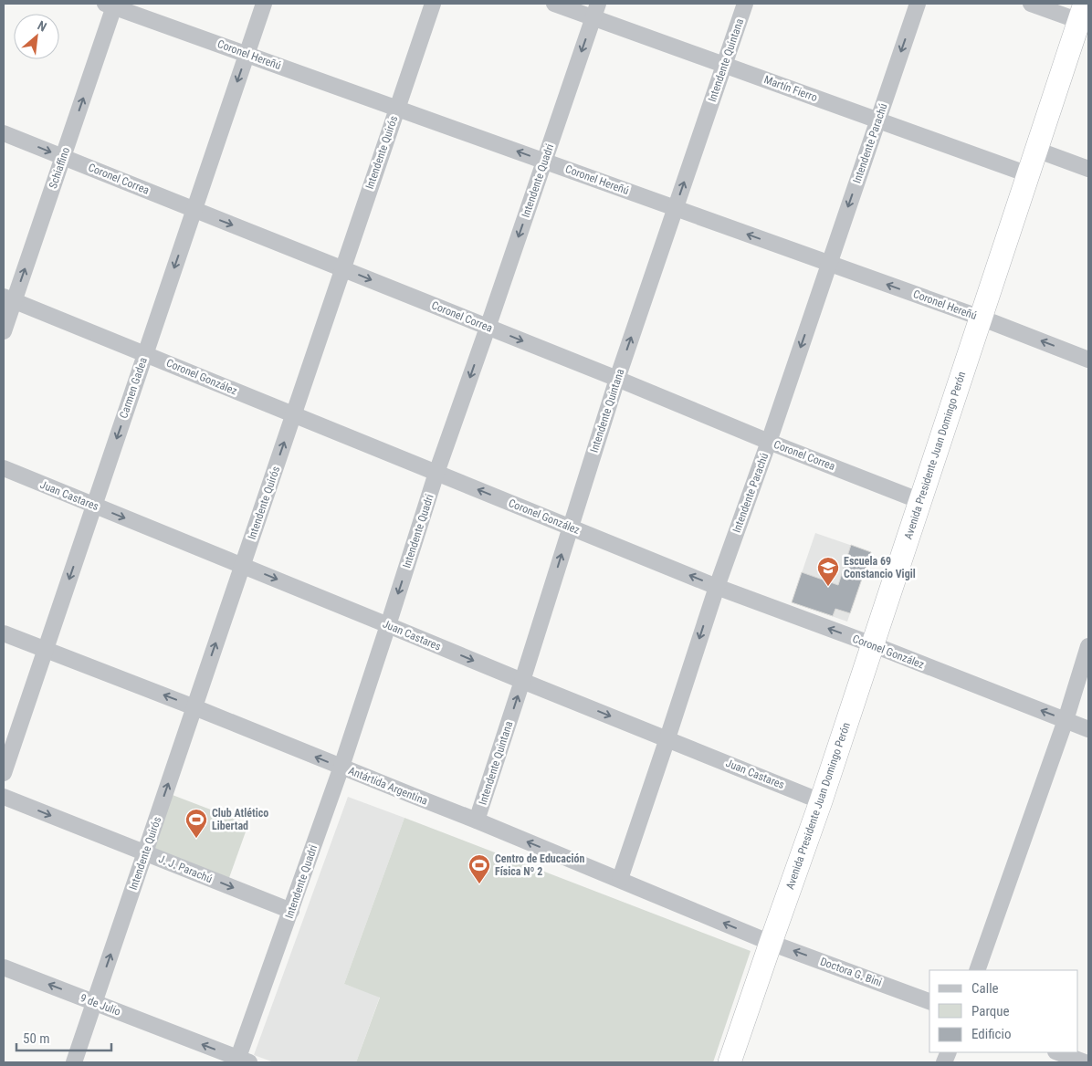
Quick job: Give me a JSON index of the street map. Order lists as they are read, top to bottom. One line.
{"streets":{"highway":["Avenida Presidente Juan Domingo Perón"],"street":["Coronel Hereñú","Intendente Quintana","Martín Fierro","Intendente Parachú","Intendente Quirós","Schiaffino","Coronel Correa","Intendente Quadri","Coronel González","Carmen Gadea","Juan Castares","Antártida Argentina","J. J. Parachú","Doctora G. Bini","9 de Julio"]},"crossings":[["Coronel Hereñú","Intendente Quintana"],["Coronel Hereñú","Intendente Parachú"],["Coronel Hereñú","Intendente Quirós"],["Coronel Hereñú","Schiaffino"],["Coronel Hereñú","Intendente Quadri"],["Coronel Hereñú","Carmen Gadea"],["Coronel Hereñú","Avenida Presidente Juan Domingo Perón"],["Intendente Quintana","Martín Fierro"],["Intendente Quintana","Coronel Correa"],["Intendente Quintana","Coronel González"],["Intendente Quintana","Juan Castares"],["Intendente Quintana","Antártida Argentina"],["Martín Fierro","Intendente Parachú"],["Martín Fierro","Intendente Quadri"],["Martín Fierro","Avenida Presidente Juan Domingo Perón"],["Intendente Parachú","Coronel Correa"],["Intendente Parachú","Coronel González"],["Intendente Parachú","Juan Castares"],["Intendente Parachú","Antártida Argentina"],["Intendente Quirós","Coronel Correa"],["Intendente Quirós","Coronel González"],["Intendente Quirós","Juan Castares"],["Intendente Quirós","Antártida Argentina"],["Intendente Quirós","J. J. Parachú"],["Intendente Quirós","9 de Julio"],["Schiaffino","Coronel Correa"],["Schiaffino","Coronel González"],["Coronel Correa","Intendente Quadri"],["Coronel Correa","Carmen Gadea"],["Coronel Correa","Avenida Presidente Juan Domingo Perón"],["Intendente Quadri","Coronel González"],["Intendente Quadri","Juan Castares"],["Intendente Quadri","Antártida Argentina"],["Intendente Quadri","J. J. Parachú"],["Intendente Quadri","9 de Julio"],["Coronel González","Carmen Gadea"],["Coronel González","Avenida Presidente Juan Domingo Perón"],["Carmen Gadea","Juan Castares"],["Carmen Gadea","Antártida Argentina"],["Avenida Presidente Juan Domingo Perón","Juan Castares"],["Avenida Presidente Juan Domingo Perón","Antártida Argentina"],["Avenida Presidente Juan Domingo Perón","Doctora G. Bini"],["Antártida Argentina","Doctora G. Bini"]],"one_way":["Coronel Hereñú","Intendente Quintana","Intendente Parachú","Intendente Quirós","Schiaffino","Coronel Correa","Intendente Quadri","Coronel González","Carmen Gadea","Juan Castares","Antártida Argentina","J. J. Parachú","Doctora G. Bini","9 de Julio"],"places":{"school or university":["Escuela 69 Constancio Vigil"],"sports":["Club Atlético Libertad","Centro de Educación Física Nº 2"]},"legend":["Calle","Parque","Edificio"],"scale_bar":"50 m","north":"top right"}
